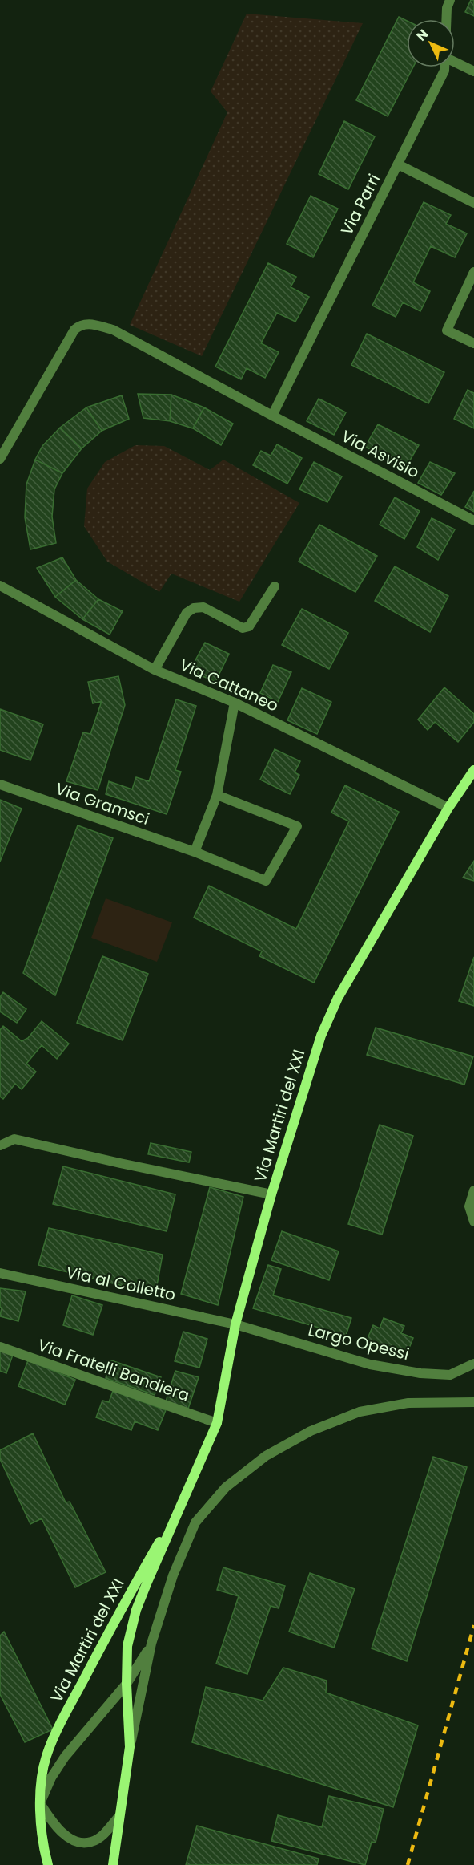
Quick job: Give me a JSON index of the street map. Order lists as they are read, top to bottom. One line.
{"streets":{"street":["Via Parri","Via Asvisio","Via Cattaneo","Via Gramsci","Via Martiri del XXI","Via al Colletto","Largo Opessi","Via Fratelli Bandiera"]},"crossings":[["Via Parri","Via Asvisio"],["Via Cattaneo","Via Martiri del XXI"],["Via Martiri del XXI","Via al Colletto"],["Via Martiri del XXI","Largo Opessi"],["Via Martiri del XXI","Via Fratelli Bandiera"],["Via al Colletto","Largo Opessi"]],"north":"top left"}
